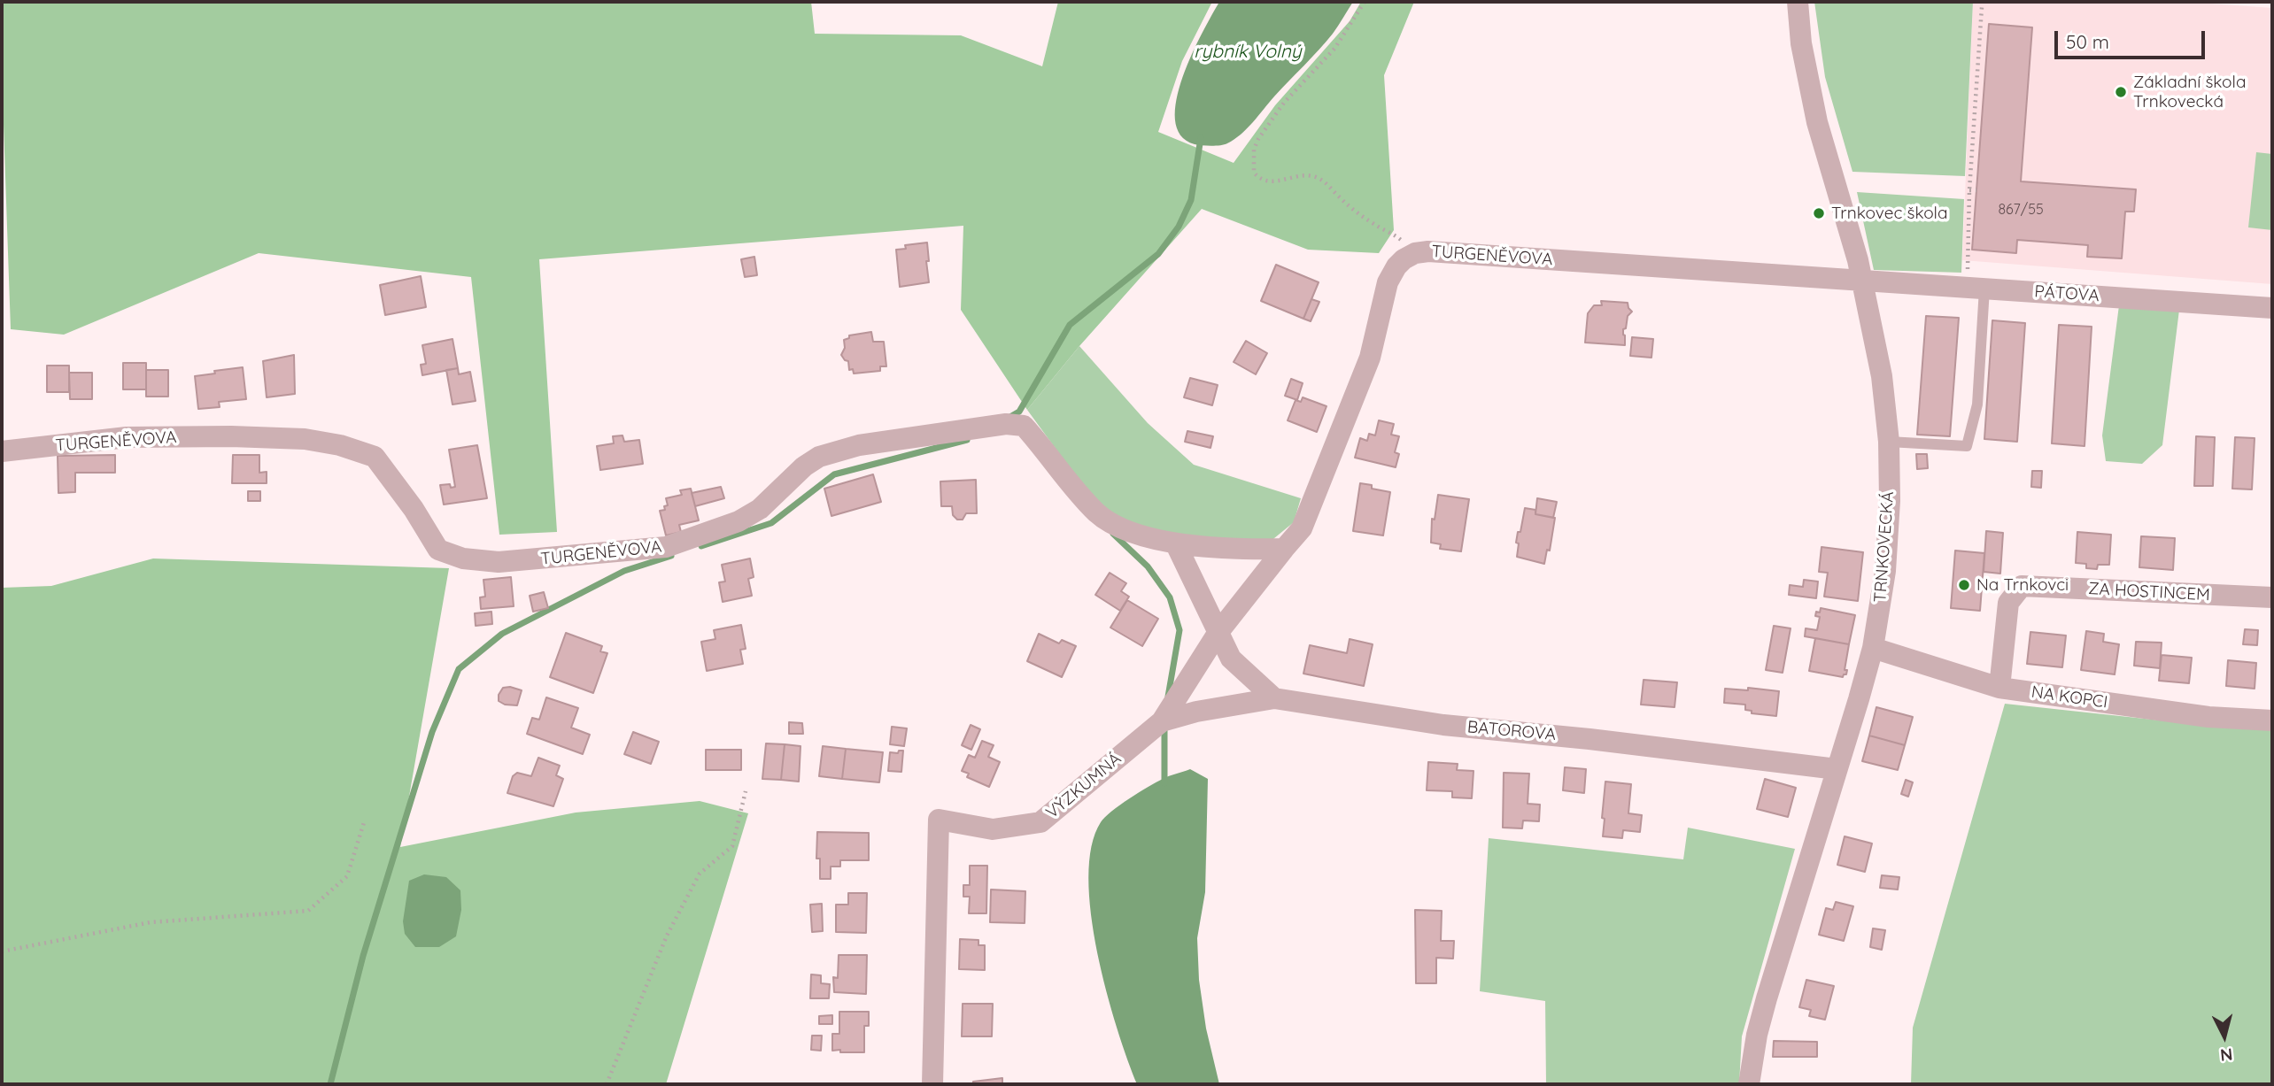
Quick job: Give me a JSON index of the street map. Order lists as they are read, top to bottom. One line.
{"streets":{"street":["TURGENĚVOVA","PÁTOVA","TRNKOVECKÁ","ZA HOSTINCEM","NA KOPCI","BATOROVA","VÝZKUMNÁ"]},"crossings":[["TURGENĚVOVA","PÁTOVA"],["TURGENĚVOVA","TRNKOVECKÁ"],["TURGENĚVOVA","VÝZKUMNÁ"],["PÁTOVA","TRNKOVECKÁ"],["TRNKOVECKÁ","NA KOPCI"],["TRNKOVECKÁ","BATOROVA"],["ZA HOSTINCEM","NA KOPCI"],["BATOROVA","VÝZKUMNÁ"]],"water":["rybník Volný"],"places":["Základní škola Trnkovecká","Trnkovec škola","Na Trnkovci"],"house_numbers":["867/55"],"scale_bar":"50 m","north":"bottom"}
